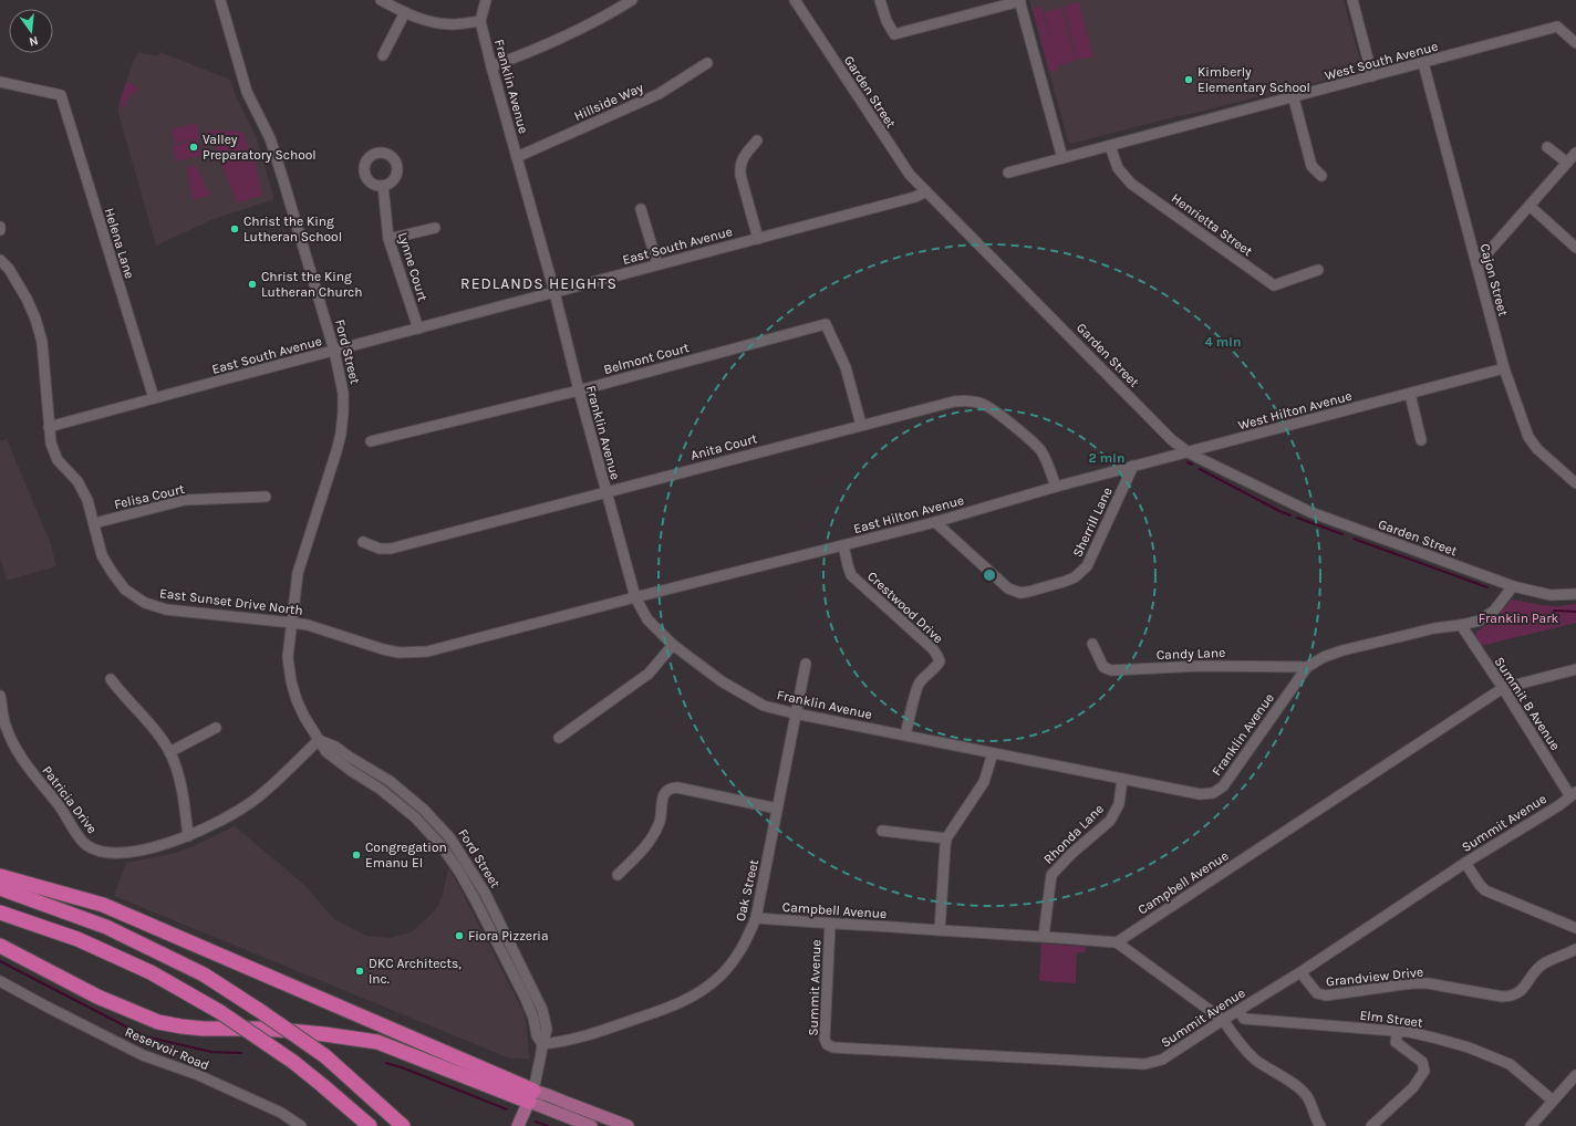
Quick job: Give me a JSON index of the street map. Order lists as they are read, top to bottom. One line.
{"streets":{"main road":["Ford Street"],"street":["West South Avenue","Franklin Avenue","Garden Street","Hillside Way","Henrietta Street","Helena Lane","East South Avenue","Lynne Court","Cajon Street","Belmont Court","West Hilton Avenue","Anita Court","Felisa Court","East Hilton Avenue","Sherrill Lane","East Sunset Drive North","Crestwood Drive","Candy Lane","Summit B Avenue","Patricia Drive","Summit Avenue","Rhonda Lane","Campbell Avenue","Oak Street","Grandview Drive","Elm Street","Reservoir Road"]},"crossings":[["West South Avenue","Henrietta Street"],["West South Avenue","Cajon Street"],["Franklin Avenue","Garden Street"],["Franklin Avenue","Hillside Way"],["Franklin Avenue","East South Avenue"],["Franklin Avenue","Belmont Court"],["Franklin Avenue","Anita Court"],["Franklin Avenue","East Hilton Avenue"],["Franklin Avenue","East Sunset Drive North"],["Franklin Avenue","Crestwood Drive"],["Franklin Avenue","Candy Lane"],["Franklin Avenue","Summit B Avenue"],["Franklin Avenue","Rhonda Lane"],["Franklin Avenue","Oak Street"],["Garden Street","East South Avenue"],["Garden Street","West Hilton Avenue"],["Garden Street","East Hilton Avenue"],["Helena Lane","East South Avenue"],["East South Avenue","Lynne Court"],["East South Avenue","Ford Street"],["East South Avenue","East Sunset Drive North"],["Cajon Street","West Hilton Avenue"],["Ford Street","East Sunset Drive North"],["Ford Street","Patricia Drive"],["Ford Street","Oak Street"],["Belmont Court","Anita Court"],["West Hilton Avenue","East Hilton Avenue"],["Anita Court","East Hilton Avenue"],["Felisa Court","East Sunset Drive North"],["East Hilton Avenue","Sherrill Lane"],["East Hilton Avenue","East Sunset Drive North"],["East Hilton Avenue","Crestwood Drive"],["Summit B Avenue","Summit Avenue"],["Summit B Avenue","Campbell Avenue"],["Summit Avenue","Campbell Avenue"],["Summit Avenue","Grandview Drive"],["Summit Avenue","Elm Street"],["Rhonda Lane","Campbell Avenue"],["Campbell Avenue","Oak Street"]],"districts":["REDLANDS HEIGHTS"],"parks":["Franklin Park"],"places":["Kimberly Elementary School","Valley Preparatory School","Christ the King Lutheran School","Christ the King Lutheran Church","Congregation Emanu El","Fiora Pizzeria","DKC Architects, Inc."],"north":"bottom","rings":["4 min","2 min"]}
